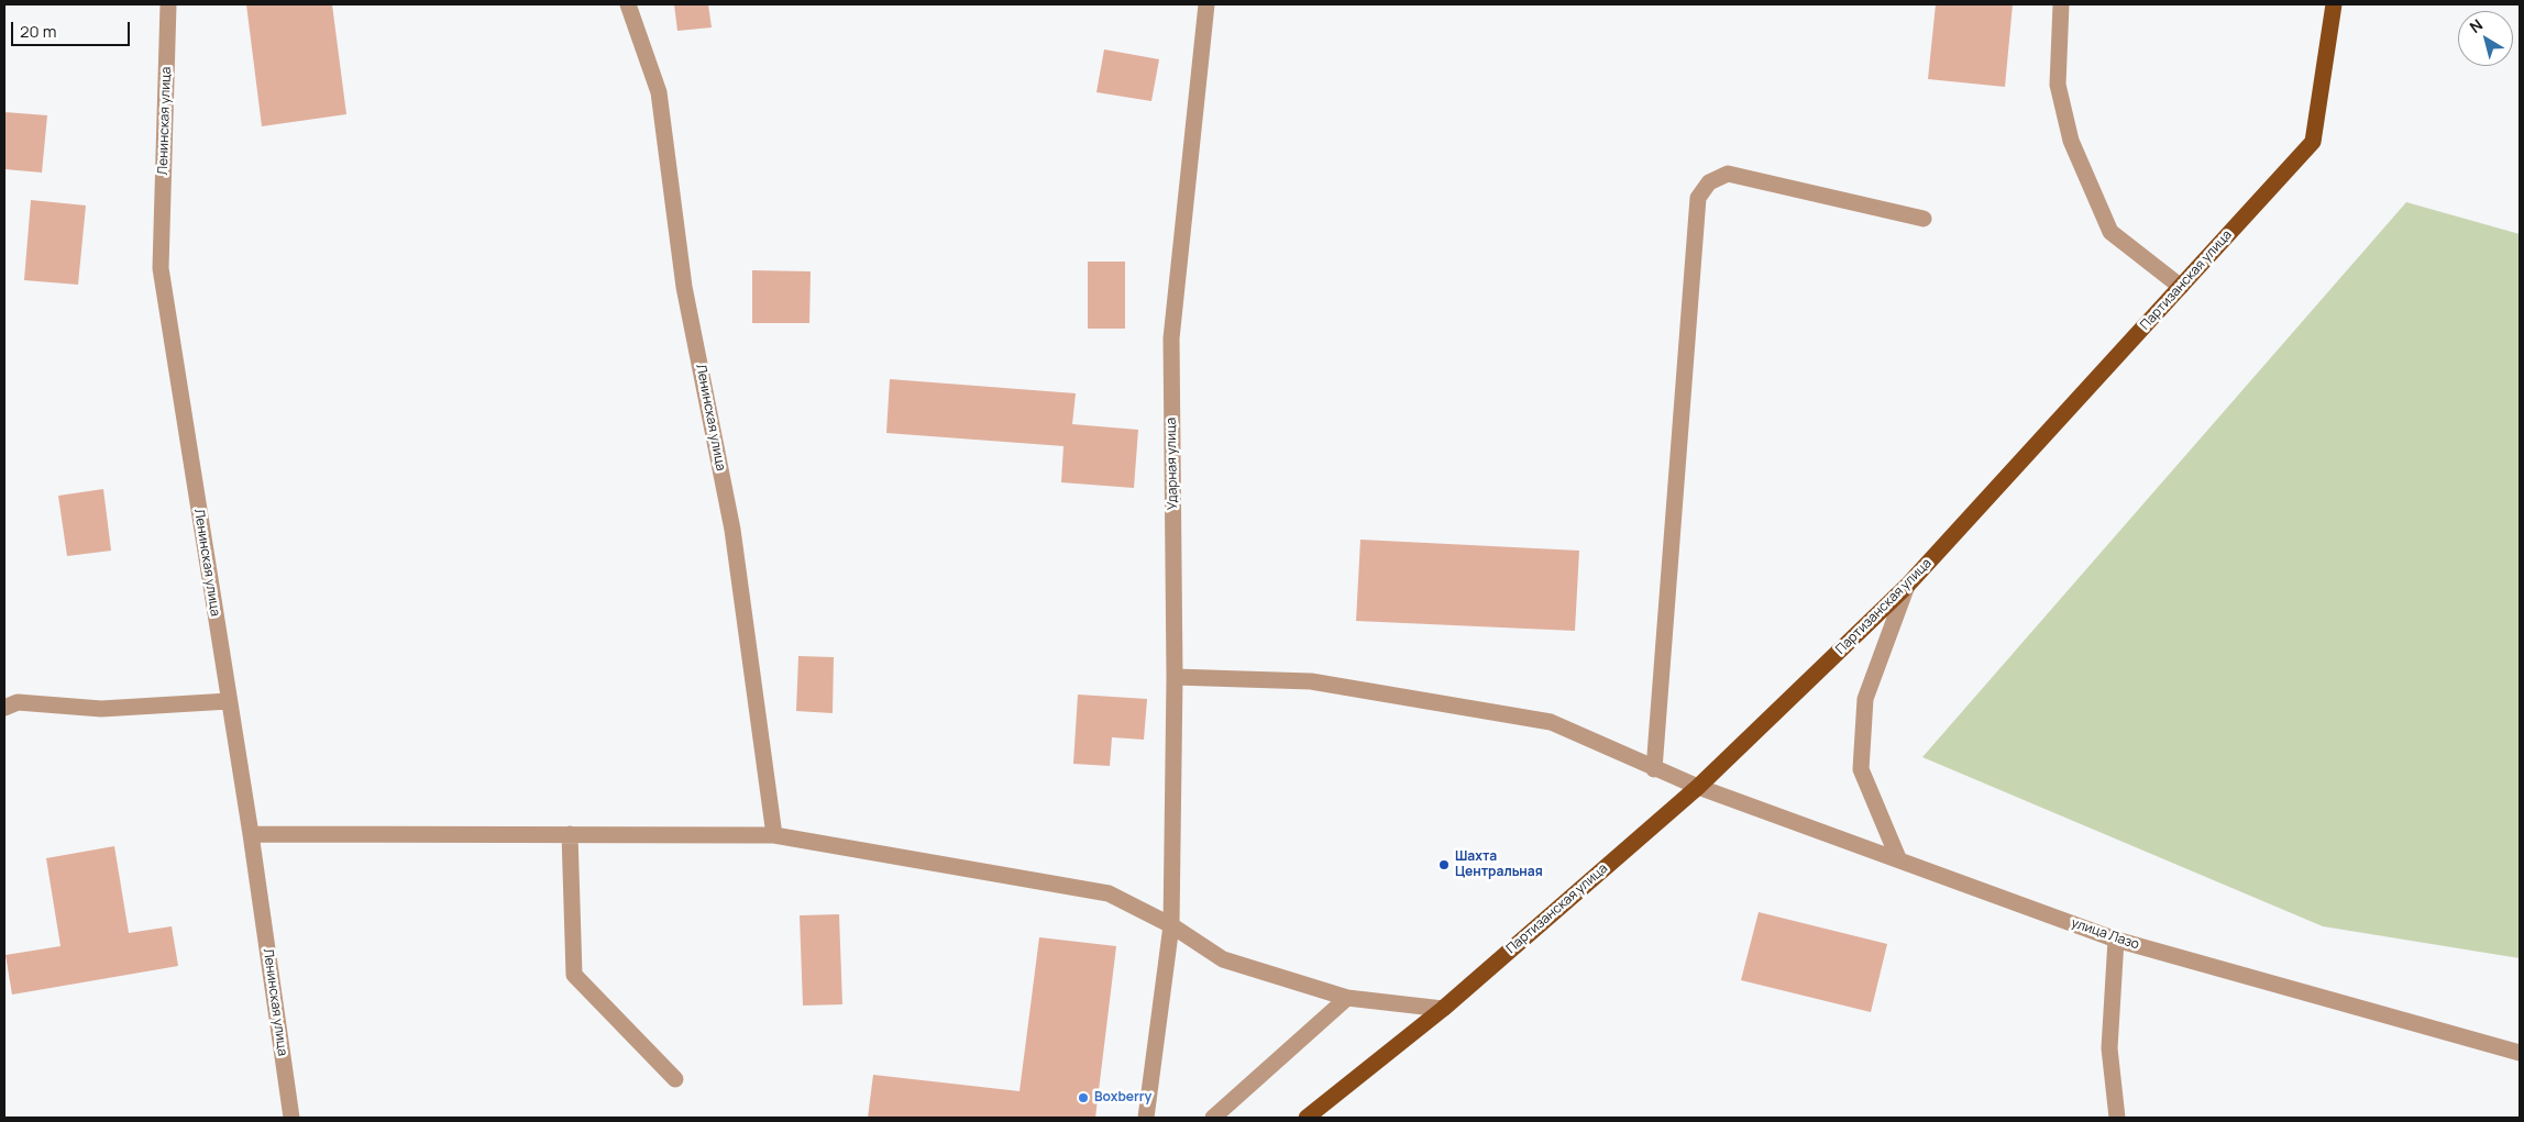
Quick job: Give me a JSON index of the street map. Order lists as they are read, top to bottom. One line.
{"streets":{"main road":["Партизанская улица"],"street":["Ленинская улица","Ударная улица","улица Лазо"]},"crossings":[["Партизанская улица","улица Лазо"],["Ударная улица","улица Лазо"]],"places":["Шахта Центральная","Boxberry"],"scale_bar":"20 m","north":"top left"}
